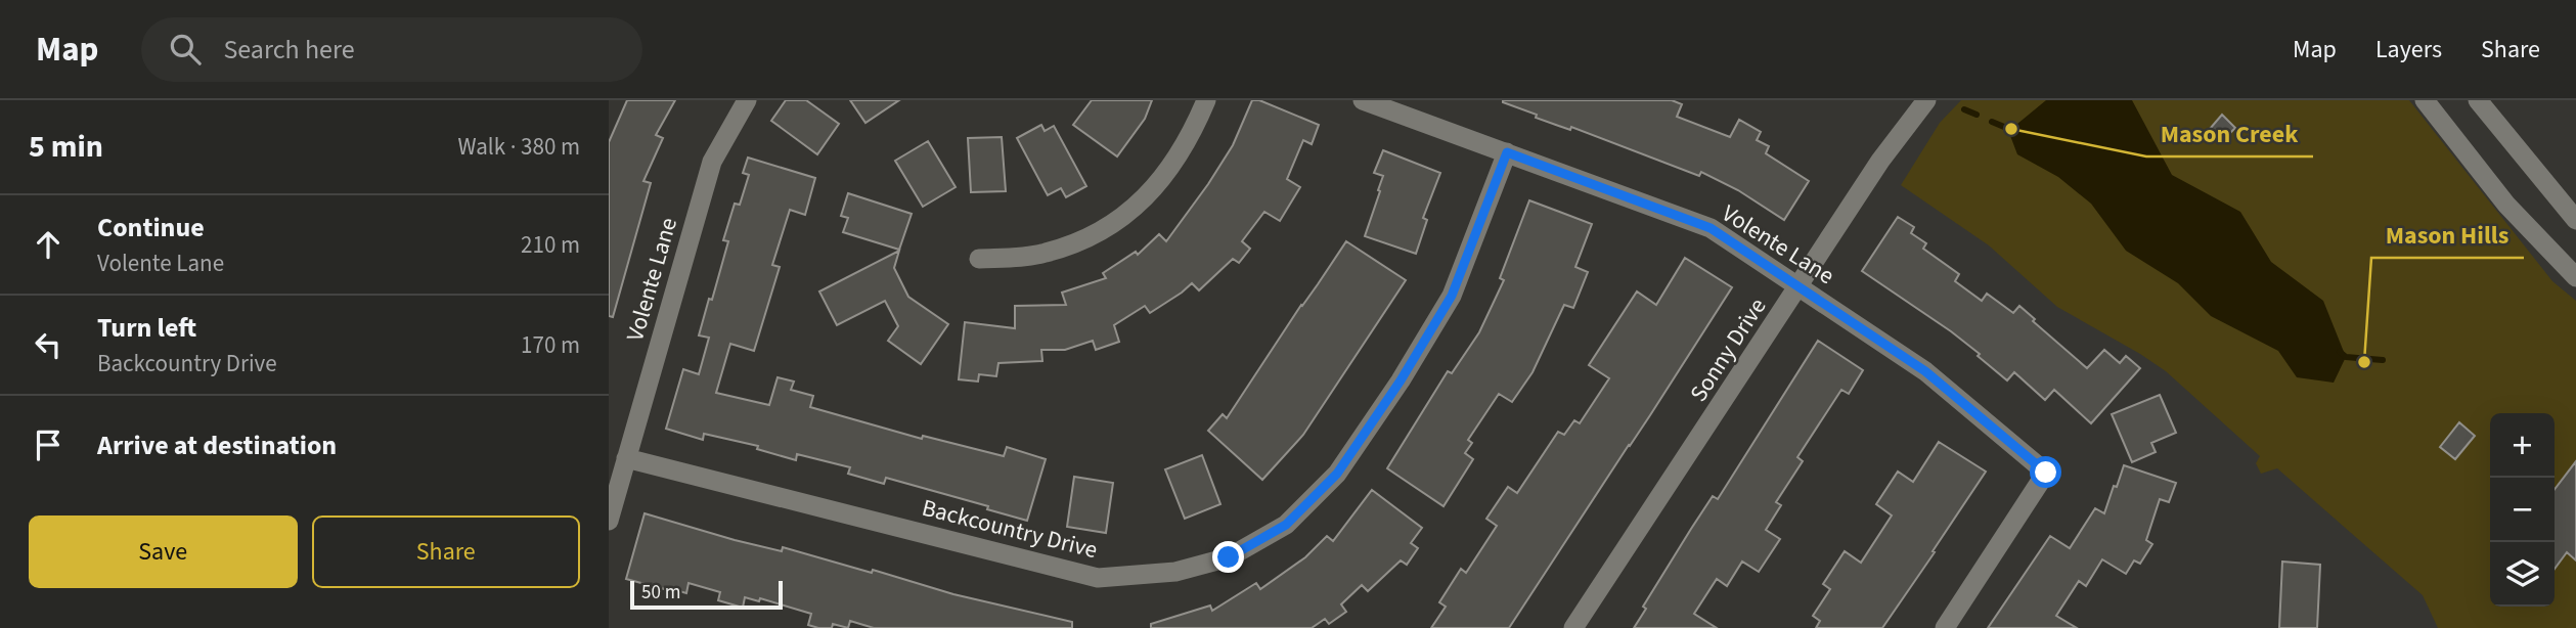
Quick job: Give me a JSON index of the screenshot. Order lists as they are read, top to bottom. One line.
{"streets":{"street":["Volente Lane","Sonny Drive","Backcountry Drive"]},"crossings":[["Volente Lane","Sonny Drive"],["Volente Lane","Backcountry Drive"]],"places":["Mason Creek","Mason Hills"],"scale_bar":"50 m","page":{"header":"Map","search":"Search here","nav":["Map","Layers","Share"],"heading":["5 min","Walk · 380 m"],"list":[["Continue","Volente Lane","210 m"],["Turn left","Backcountry Drive","170 m"],"Arrive at destination"],"map_buttons":["+","−"],"buttons":["Save","Share"],"scale":"50 m"}}
